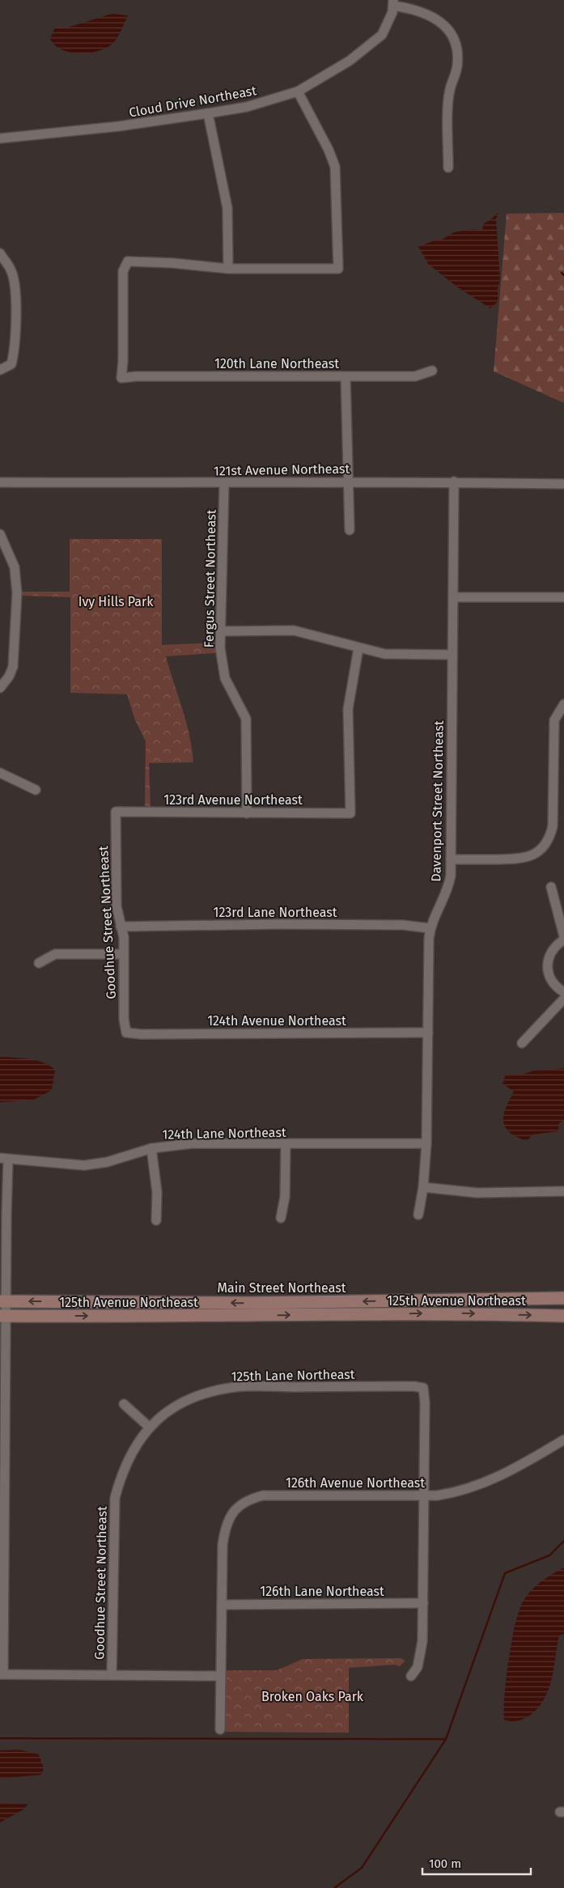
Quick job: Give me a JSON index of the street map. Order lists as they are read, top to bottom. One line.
{"streets":{"main road":["Main Street Northeast","125th Avenue Northeast"],"street":["Cloud Drive Northeast","120th Lane Northeast","121st Avenue Northeast","Fergus Street Northeast","123rd Avenue Northeast","Davenport Street Northeast","123rd Lane Northeast","Goodhue Street Northeast","124th Avenue Northeast","124th Lane Northeast","125th Lane Northeast","126th Avenue Northeast","126th Lane Northeast"]},"crossings":[["121st Avenue Northeast","Fergus Street Northeast"],["121st Avenue Northeast","Davenport Street Northeast"],["Fergus Street Northeast","123rd Avenue Northeast"],["123rd Avenue Northeast","Goodhue Street Northeast"],["Davenport Street Northeast","123rd Lane Northeast"],["Davenport Street Northeast","124th Avenue Northeast"],["Davenport Street Northeast","124th Lane Northeast"],["123rd Lane Northeast","Goodhue Street Northeast"],["Goodhue Street Northeast","124th Avenue Northeast"],["Goodhue Street Northeast","125th Lane Northeast"],["125th Lane Northeast","126th Avenue Northeast"],["126th Avenue Northeast","126th Lane Northeast"]],"one_way":["Main Street Northeast","125th Avenue Northeast"],"parks":["Ivy Hills Park","Broken Oaks Park"],"scale_bar":"100 m"}
